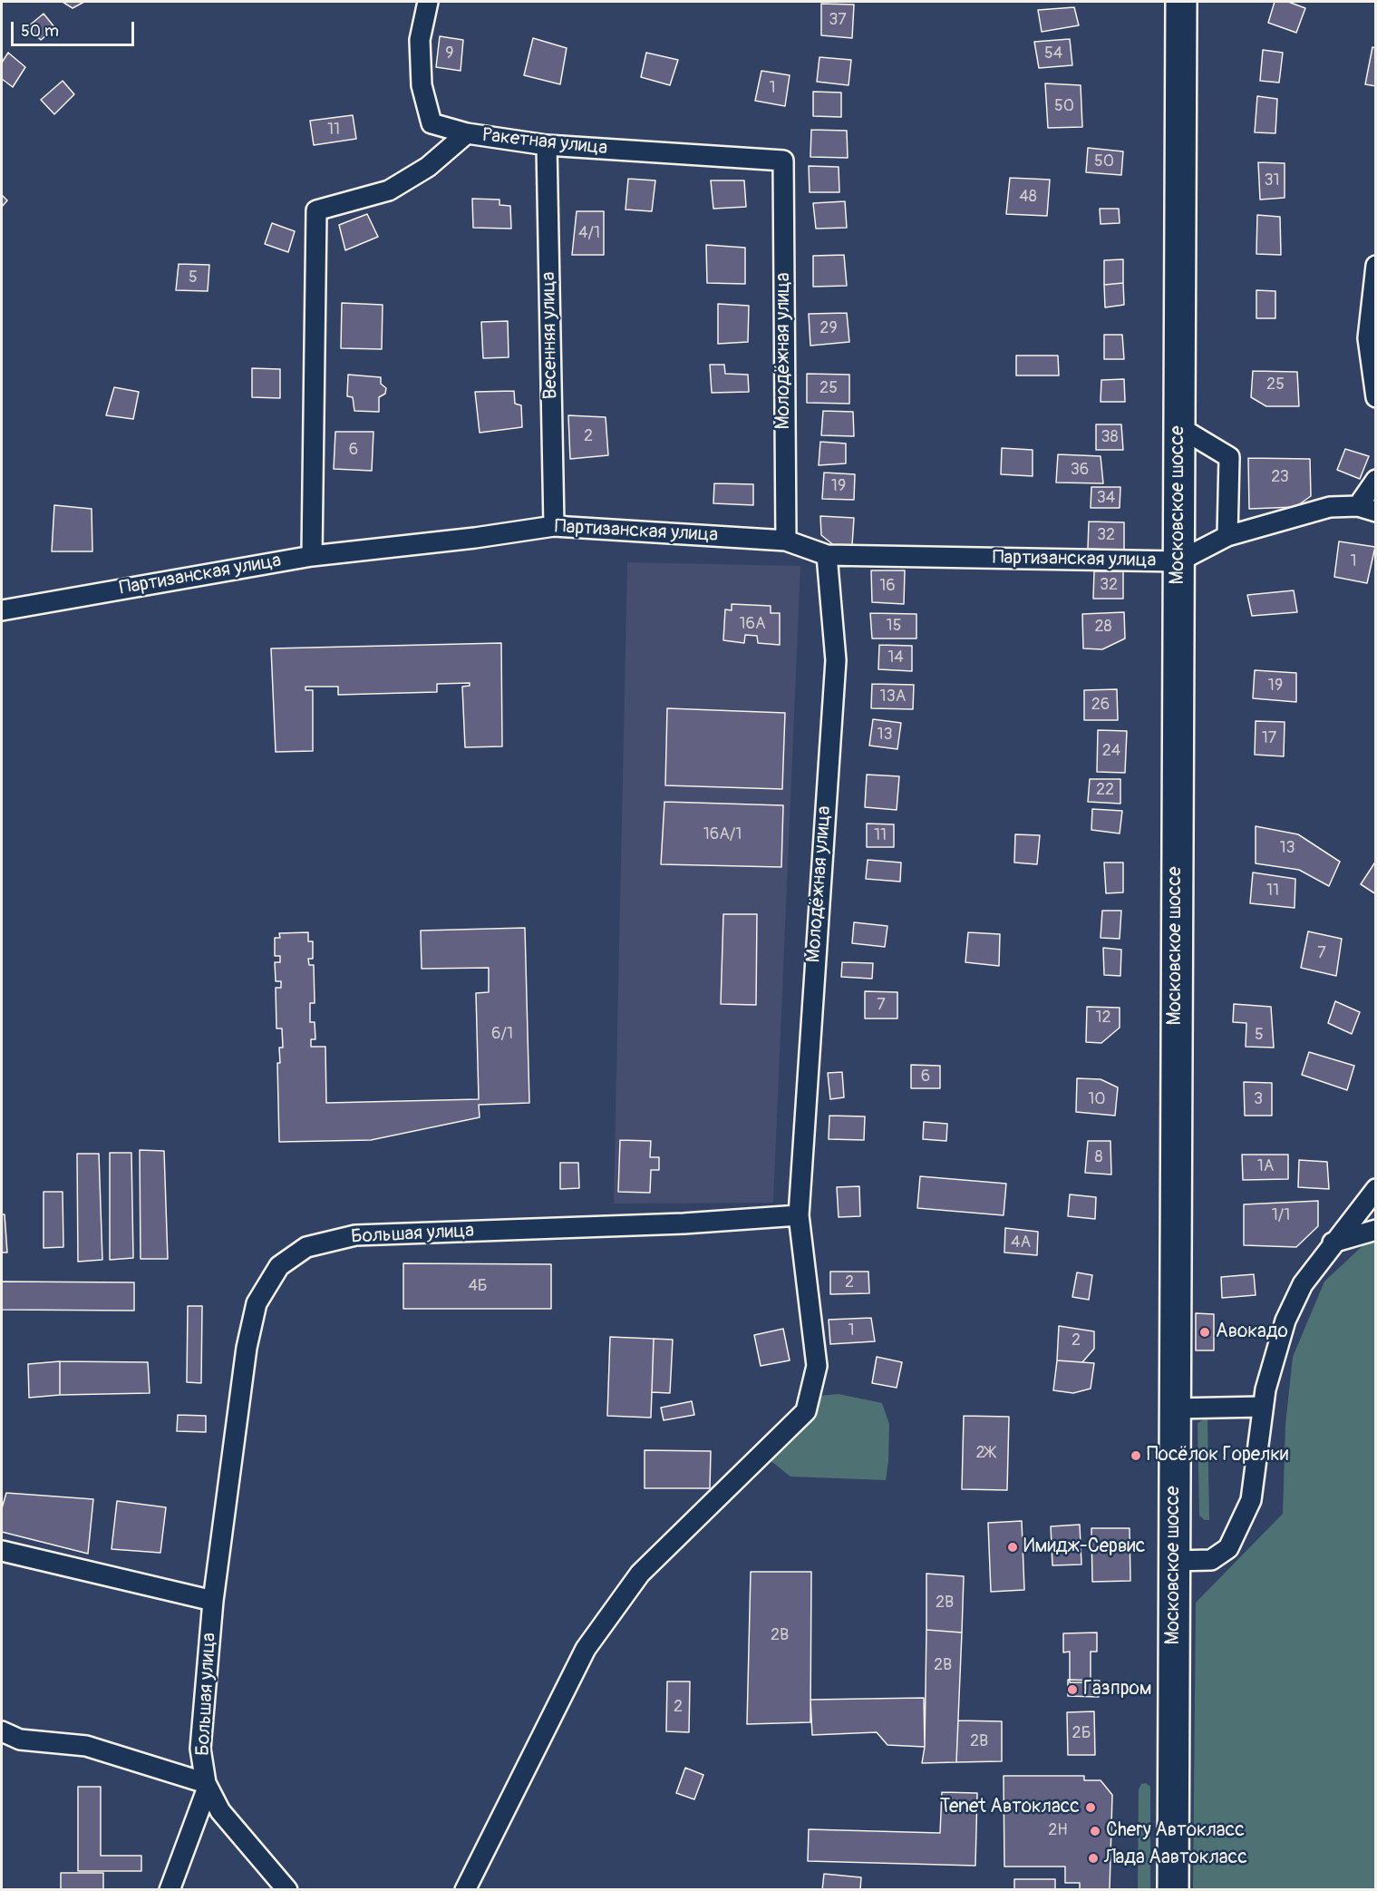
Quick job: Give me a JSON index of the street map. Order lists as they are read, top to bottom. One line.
{"streets":{"main road":["Московское шоссе"],"street":["Ракетная улица","Весенняя улица","Молодёжная улица","Партизанская улица","Большая улица"]},"crossings":[["Ракетная улица","Весенняя улица"],["Ракетная улица","Молодёжная улица"],["Весенняя улица","Партизанская улица"],["Молодёжная улица","Партизанская улица"],["Молодёжная улица","Большая улица"],["Московское шоссе","Партизанская улица"]],"places":["Авокадо","Посёлок Горелки","Имидж-Сервис","Газпром","Tenet Автокласс","Chery Автокласс","Лада Аавтокласс"],"house_numbers":["37","9","54","1","50","11","50","31","48","4/1","5","29","25","25","2","38","6","36","23","19","34","32","1","32","16","16A","15","28","14","19","13А","26","13","17","24","22","16A/1","11","13","11","7","7","12","6/1","5","6","10","3","8","1А","1/1","4А","2","4Б","1","2","2Ж","2В","2В","2В","2","2Б","2В","2Н"],"scale_bar":"50 m"}
